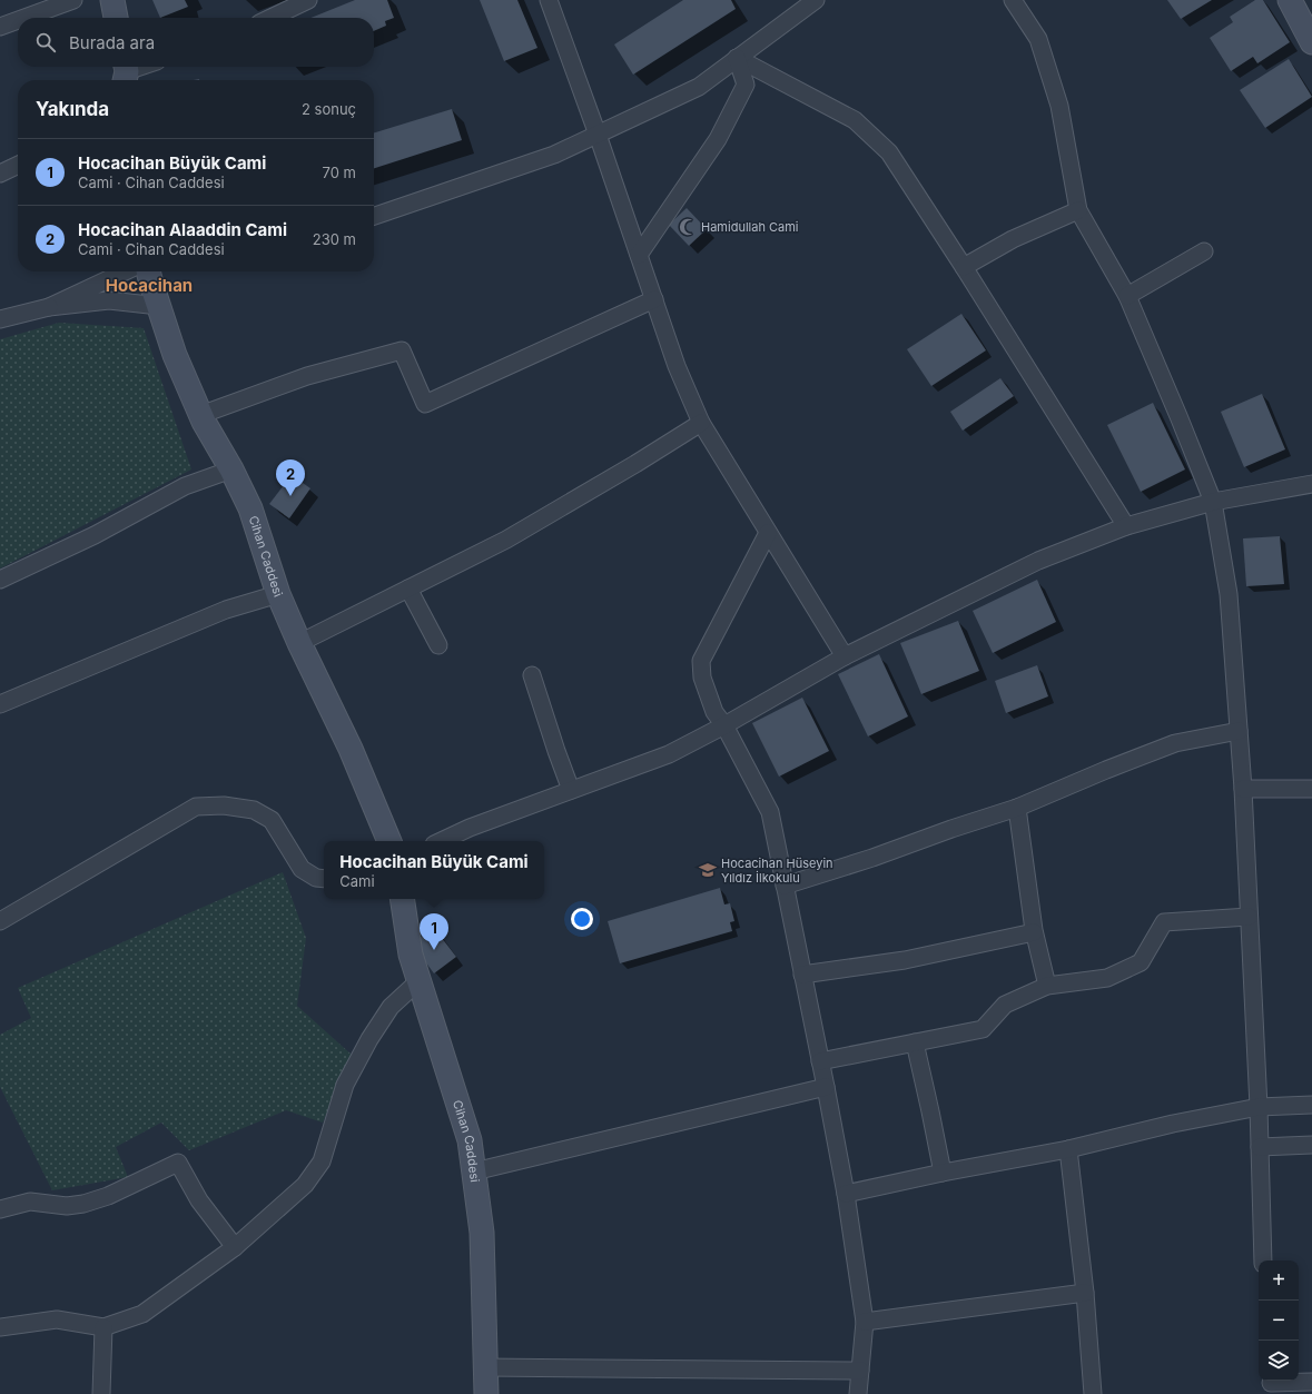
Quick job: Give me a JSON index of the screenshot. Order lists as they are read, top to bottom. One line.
{"streets":{"street":["Cihan Caddesi"]},"districts":["Hocacihan"],"places":{"mosque":["Hamidullah Cami"],"school or university":["Hocacihan Hüseyin Yıldız İlkokulu"]},"page":{"search":"Burada ara","heading":["Yakında","2 sonuç"],"list":[{"mark":"1","name":"Hocacihan Büyük Cami","note":"Cami · Cihan Caddesi","value":"70 m"},{"mark":"2","name":"Hocacihan Alaaddin Cami","note":"Cami · Cihan Caddesi","value":"230 m"}],"pins":["2","1"],"popup":["Hocacihan Büyük Cami","Cami"],"map_buttons":["+","−"]}}
